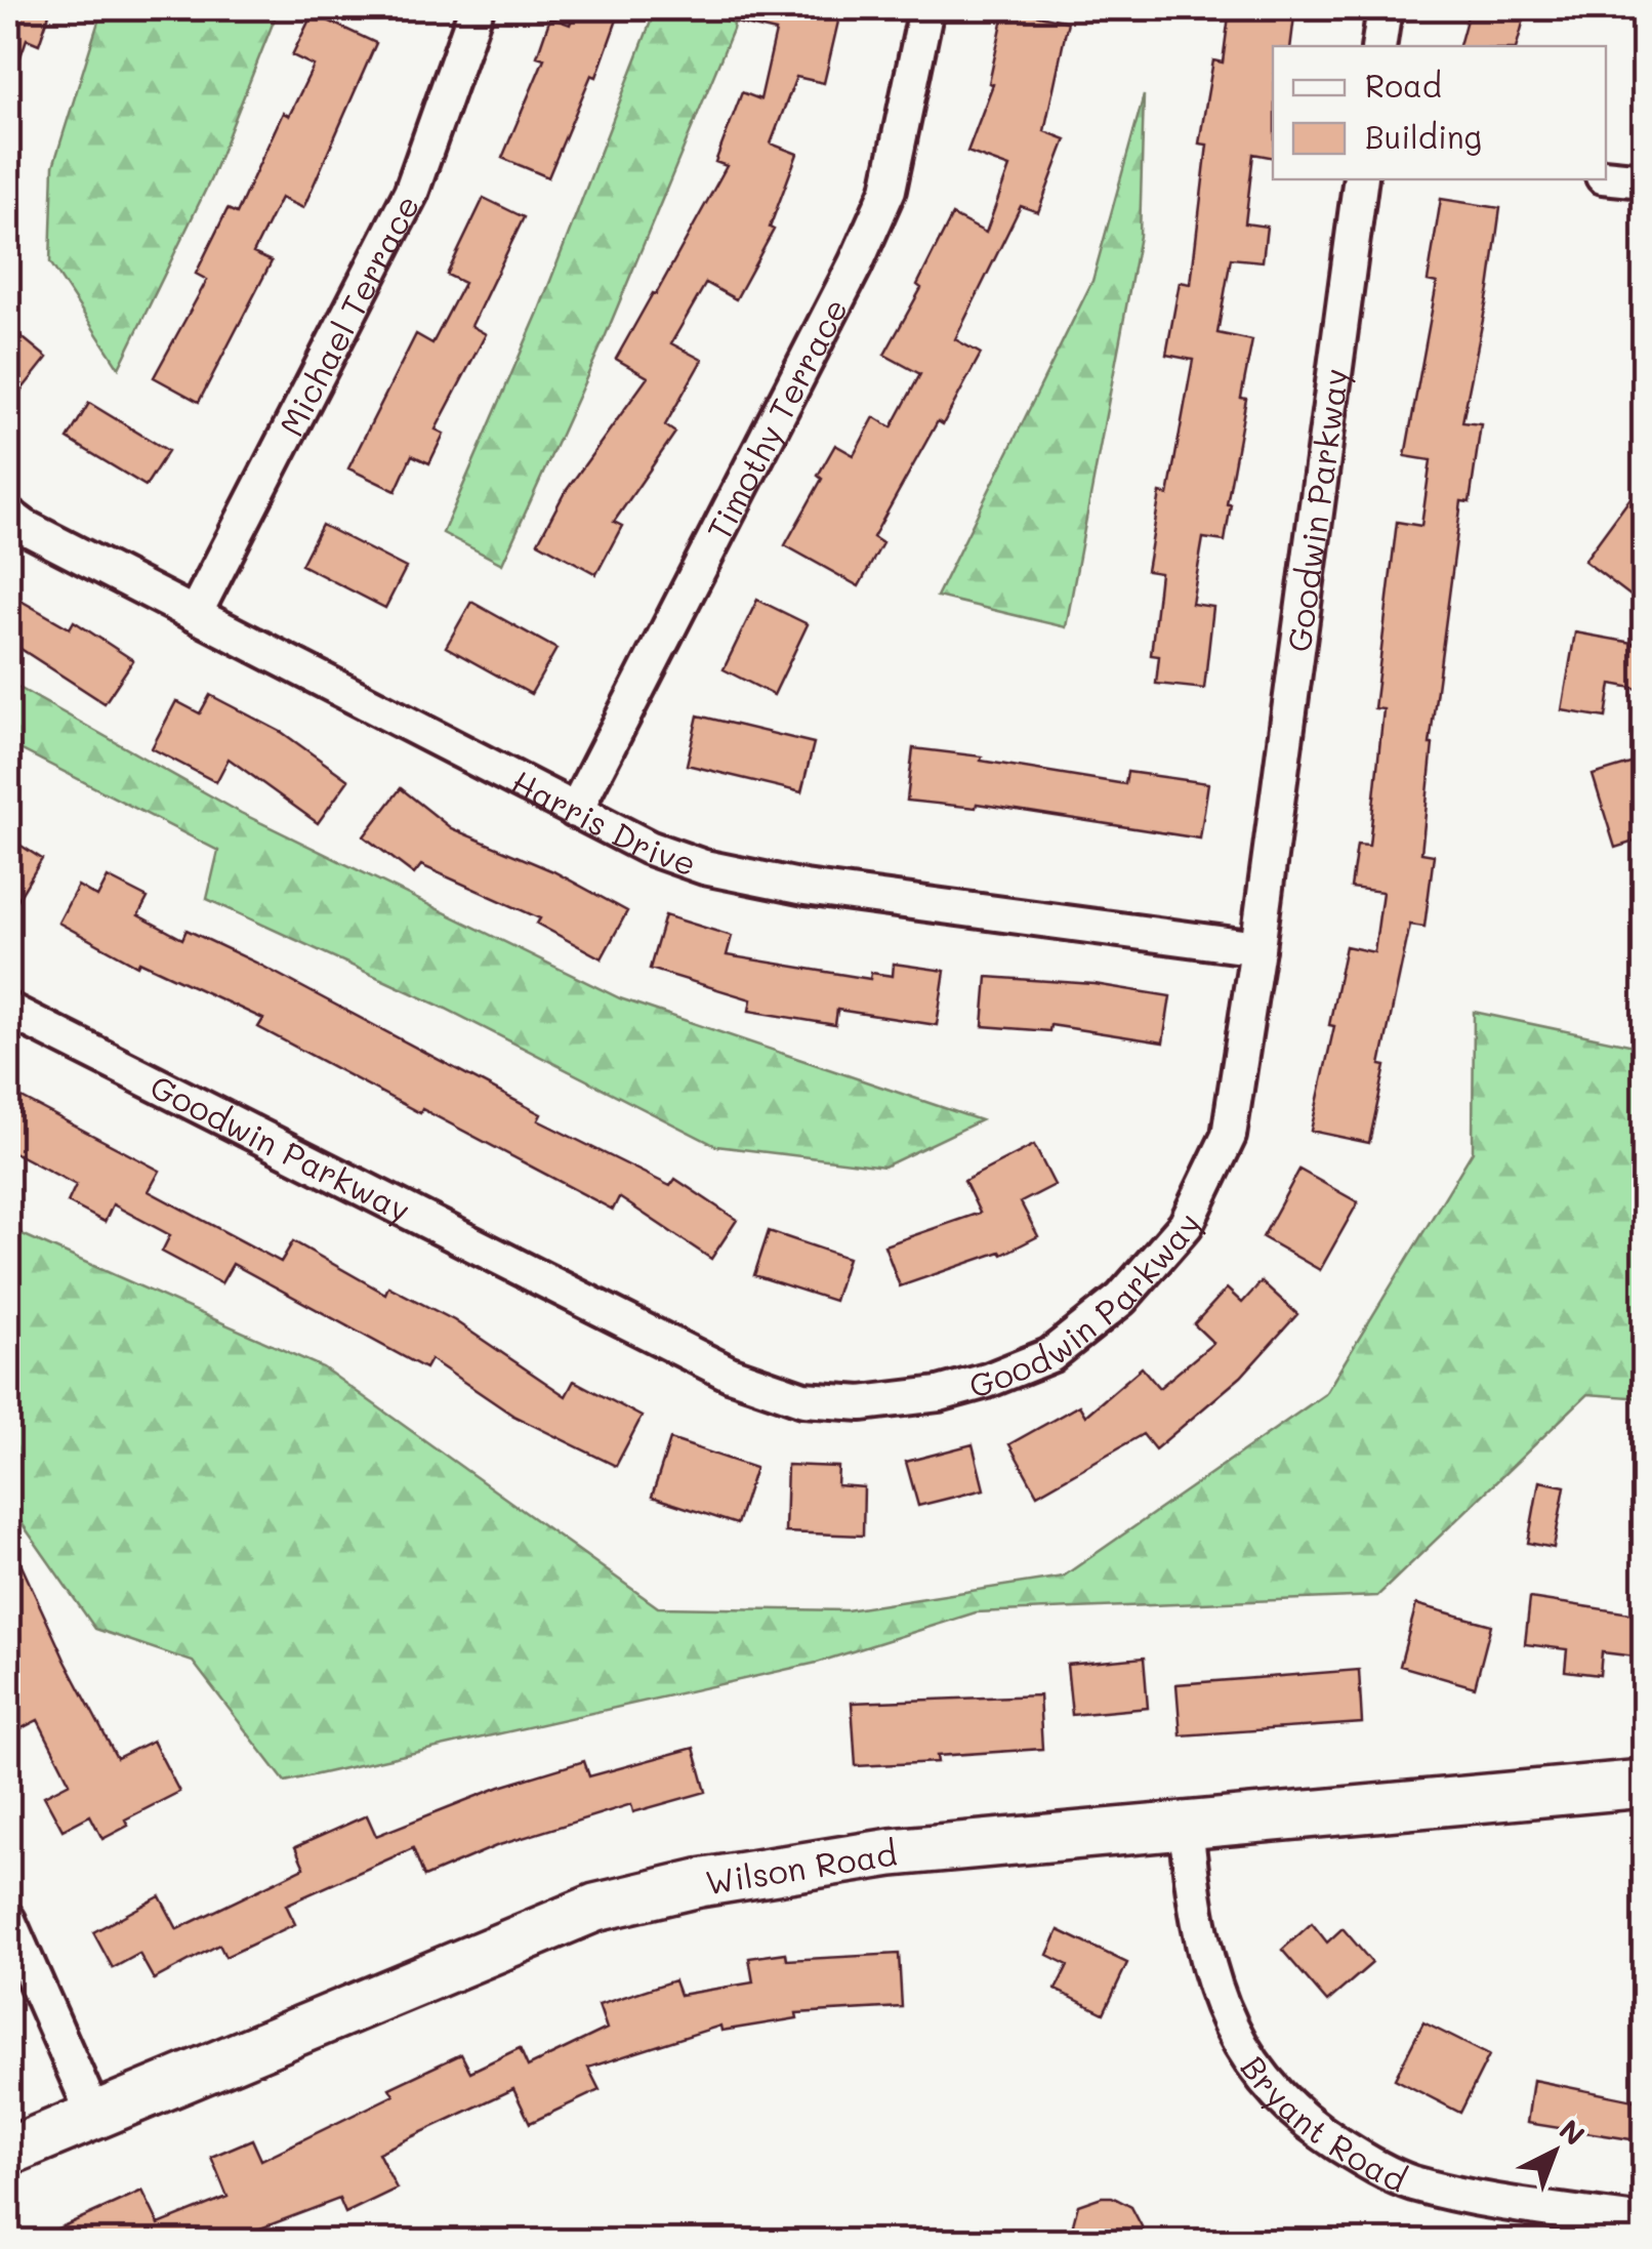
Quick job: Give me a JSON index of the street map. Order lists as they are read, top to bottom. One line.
{"streets":{"street":["Michael Terrace","Timothy Terrace","Goodwin Parkway","Harris Drive","Wilson Road","Bryant Road"]},"crossings":[["Michael Terrace","Harris Drive"],["Timothy Terrace","Harris Drive"],["Goodwin Parkway","Harris Drive"],["Wilson Road","Bryant Road"]],"legend":["Road","Building"],"north":"top right"}
